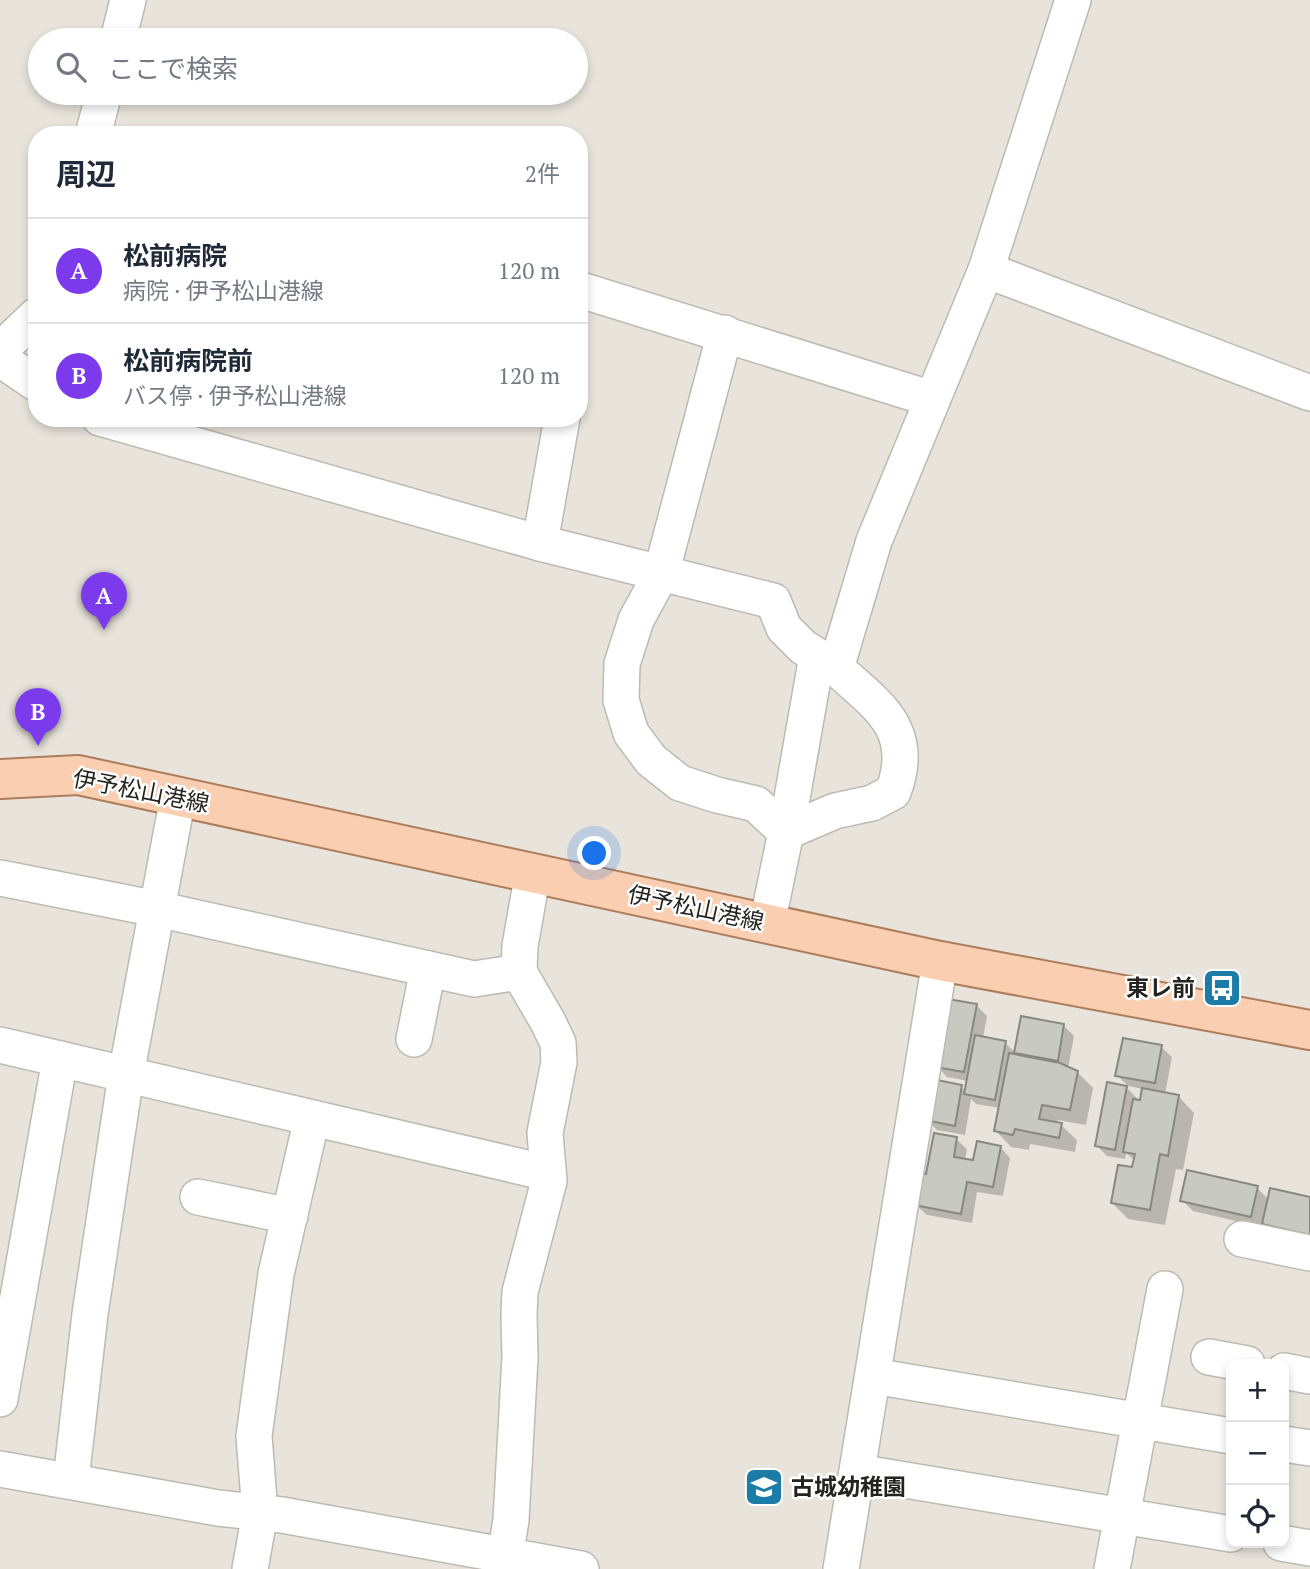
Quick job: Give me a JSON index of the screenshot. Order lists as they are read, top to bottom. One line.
{"streets":{"main road":["伊予松山港線"]},"places":{"bus stop":["東レ前"],"school or university":["古城幼稚園"]},"page":{"search":"ここで検索","heading":["周辺","2件"],"list":[{"mark":"A","name":"松前病院","note":"病院 · 伊予松山港線","value":"120 m"},{"mark":"B","name":"松前病院前","note":"バス停 · 伊予松山港線","value":"120 m"}],"pins":["A","B"],"map_buttons":["+","−"]}}
